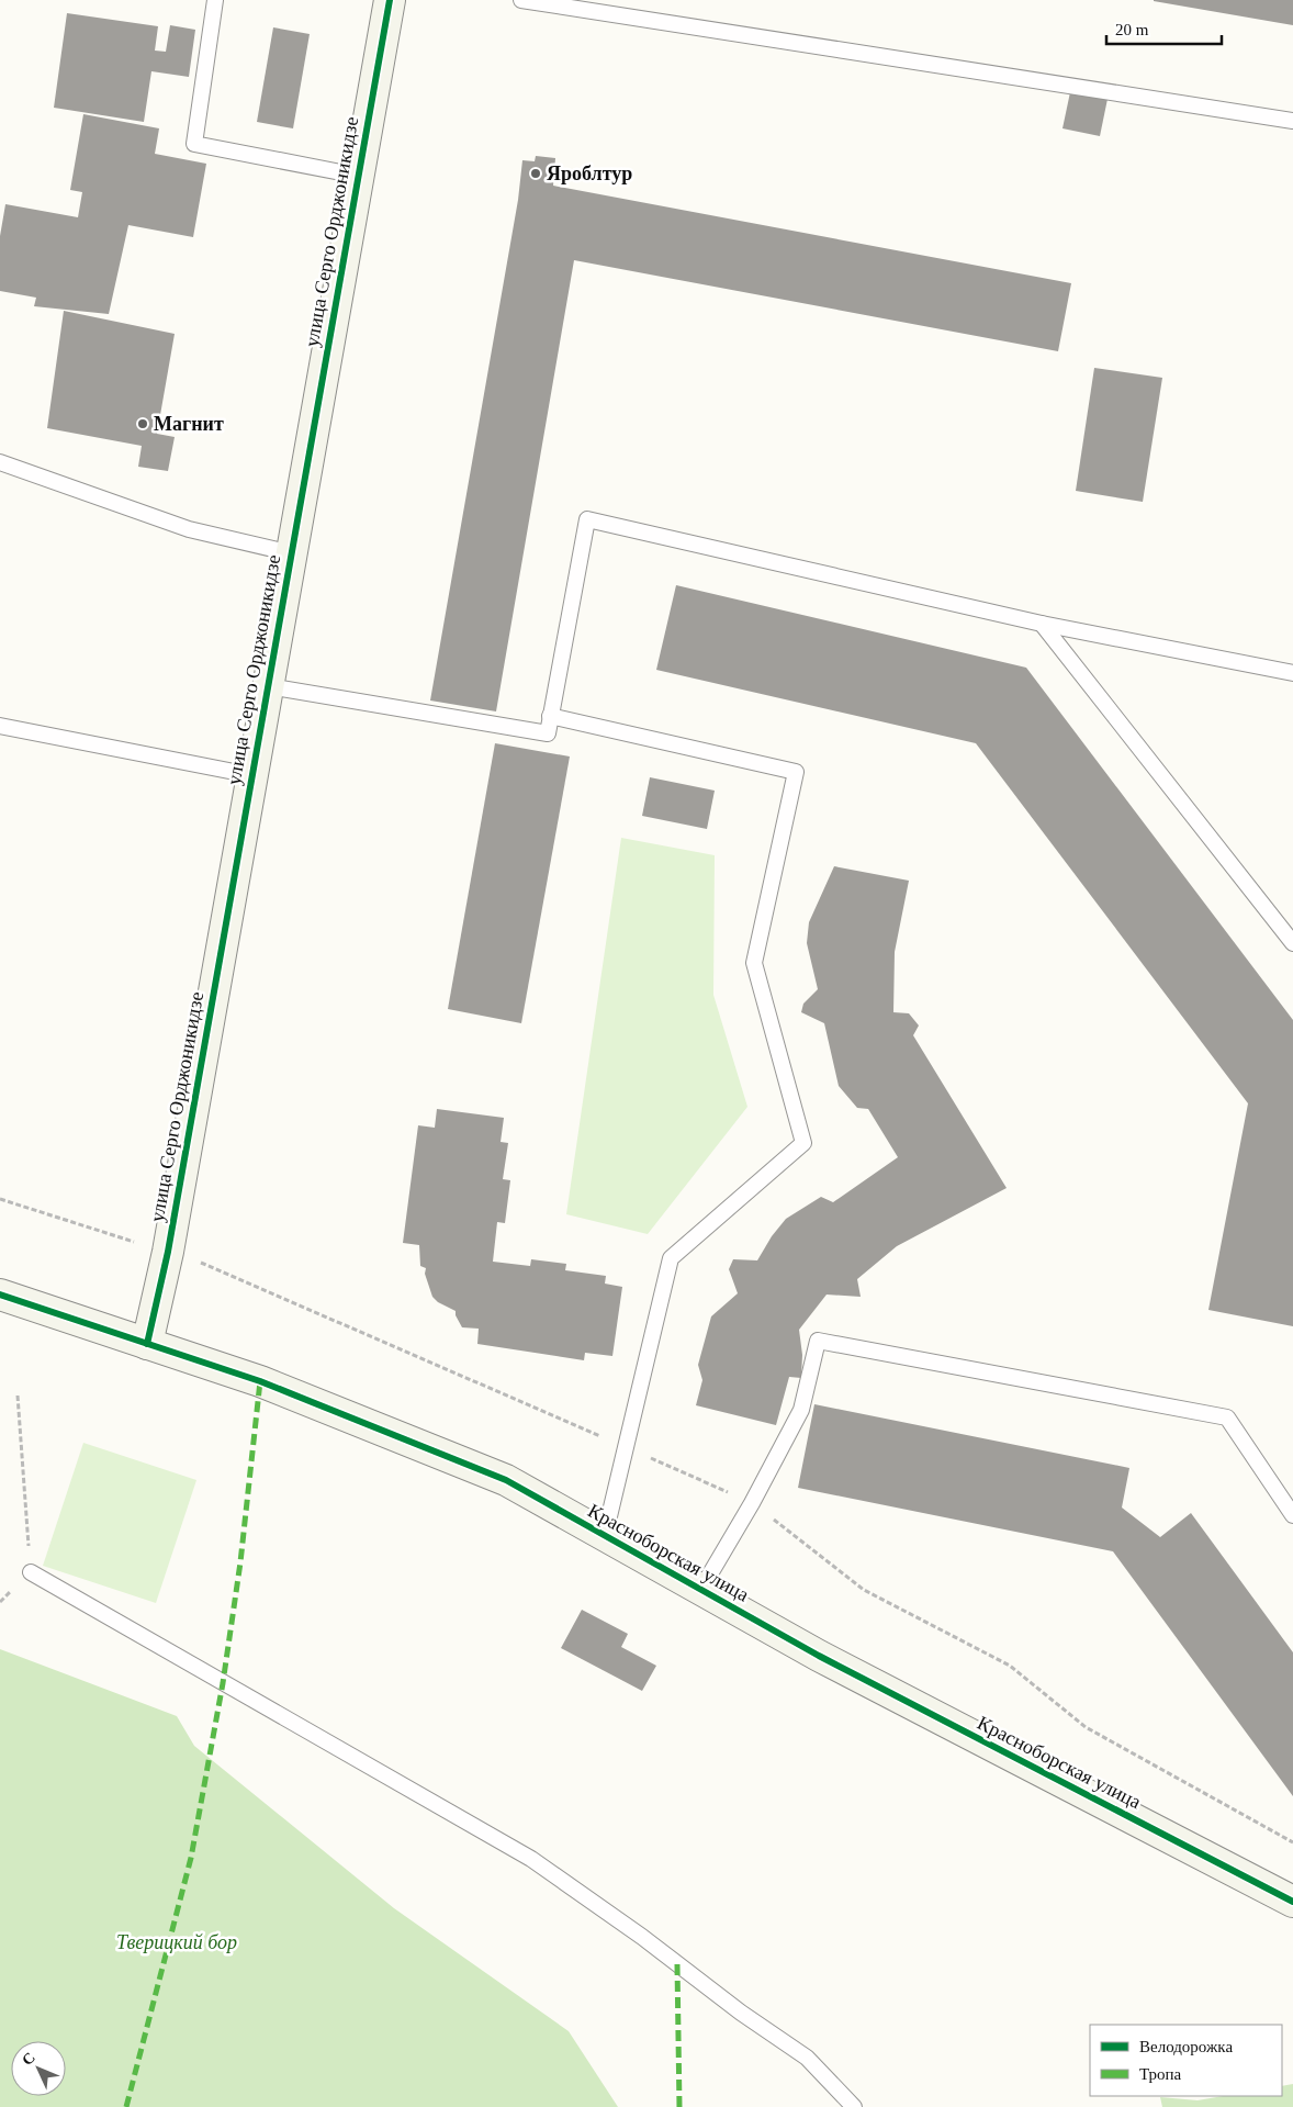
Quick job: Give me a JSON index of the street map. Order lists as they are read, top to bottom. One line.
{"streets":{"street":["улица Серго Орджоникидзе","Красноборская улица"]},"crossings":[["улица Серго Орджоникидзе","Красноборская улица"]],"parks":["Тверицкий бор"],"places":["Яроблтур","Магнит"],"legend":["Велодорожка","Тропа"],"scale_bar":"20 m","north":"top left"}
